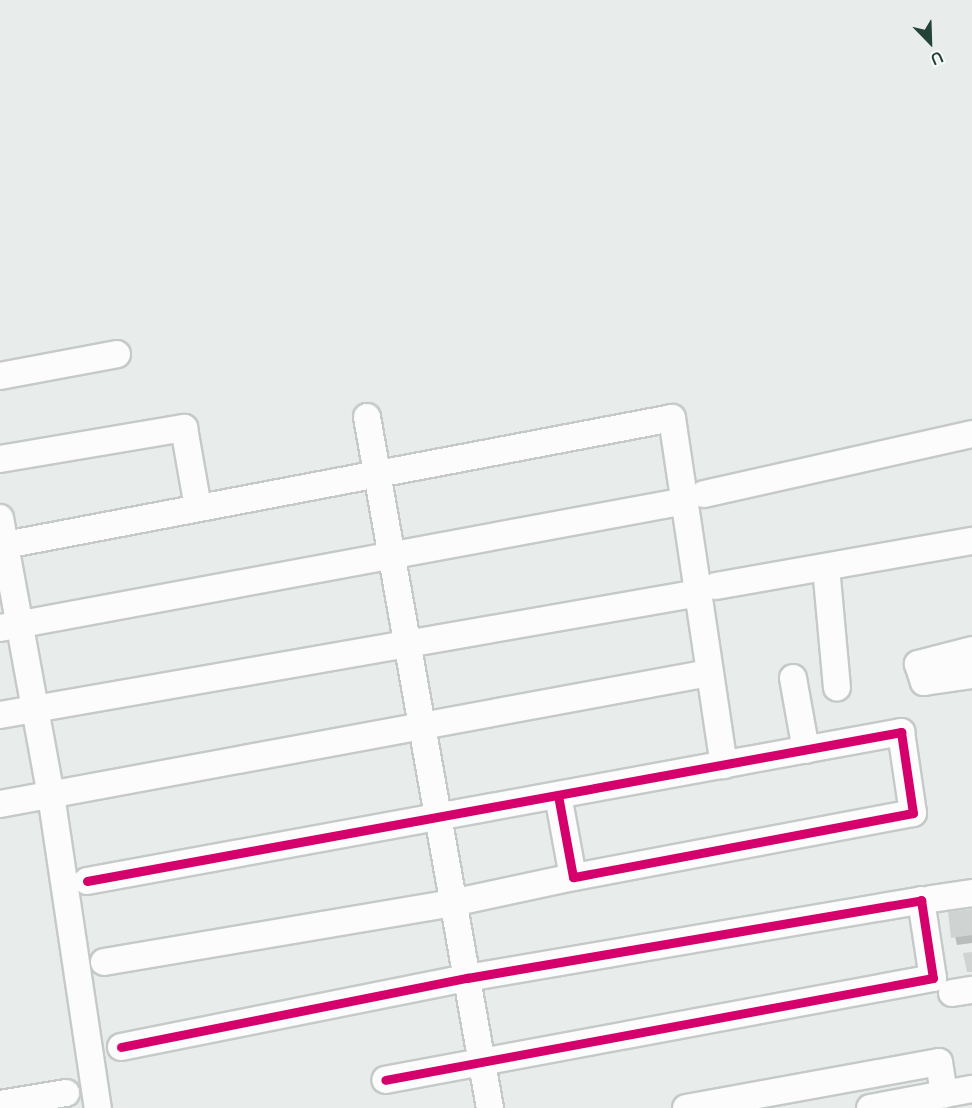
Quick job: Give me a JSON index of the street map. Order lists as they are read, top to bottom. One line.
{"north":"bottom right"}
